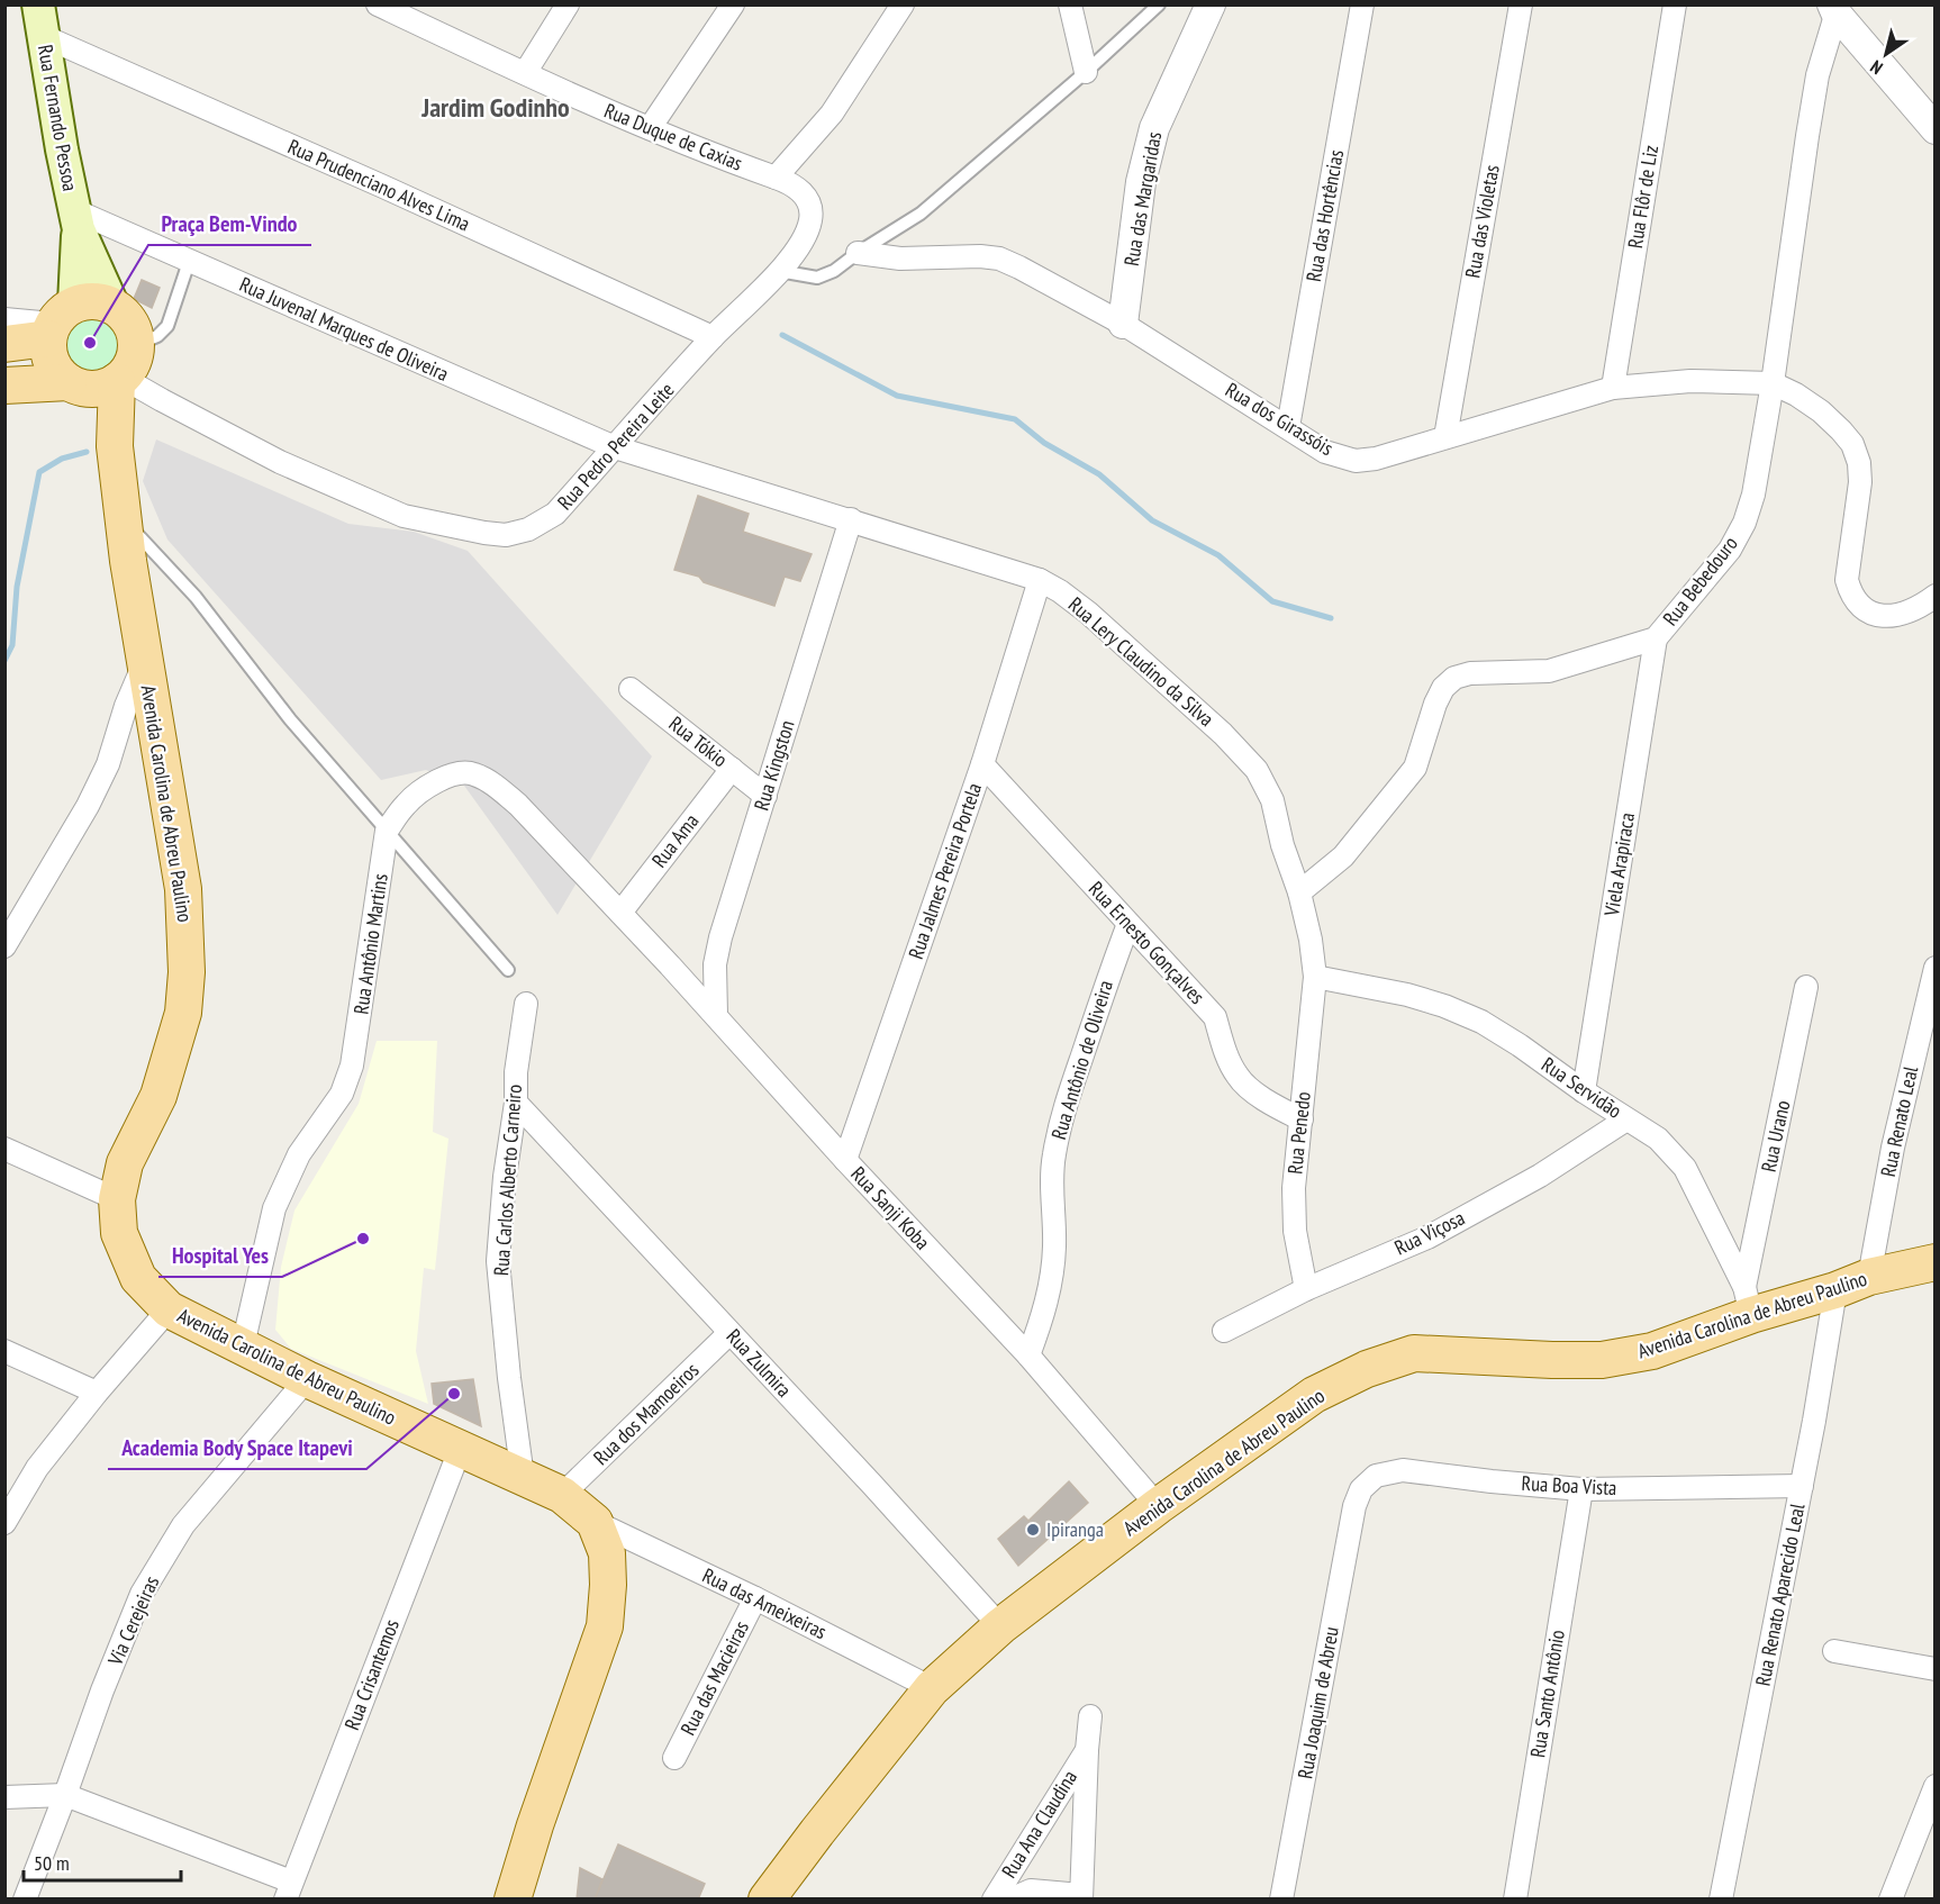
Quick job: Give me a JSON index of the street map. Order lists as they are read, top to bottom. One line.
{"streets":{"main road":["Rua Fernando Pessoa","Avenida Carolina de Abreu Paulino"],"street":["Rua Duque de Caxias","Rua Prudenciano Alves Lima","Rua Flôr de Liz","Rua das Margaridas","Rua das Hortências","Rua das Violetas","Rua Juvenal Marques de Oliveira","Rua dos Girassóis","Rua Pedro Pereira Leite","Rua Bebedouro","Rua Lery Claudino da Silva","Rua Tókio","Rua Kingston","Rua Ama","Viela Arapiraca","Rua Jalmes Pereira Portela","Rua Ernesto Gonçalves","Rua Antônio Martins","Rua Antônio de Oliveira","Rua Servidão","Rua Renato Leal","Rua Penedo","Rua Urano","Rua Carlos Alberto Carneiro","Rua Sanji Koba","Rua Viçosa","Rua Zulmira","Rua dos Mamoeiros","Rua Boa Vista","Rua Renato Aparecido Leal","Rua das Ameixeiras","Via Cerejeiras","Rua Crisantemos","Rua das Macieiras","Rua Santo Antônio","Rua Joaquim de Abreu","Rua Ana Claudina"]},"crossings":[["Rua Fernando Pessoa","Rua Prudenciano Alves Lima"],["Rua Fernando Pessoa","Rua Juvenal Marques de Oliveira"],["Rua Fernando Pessoa","Rua Pedro Pereira Leite"],["Rua Fernando Pessoa","Avenida Carolina de Abreu Paulino"],["Rua Duque de Caxias","Rua Pedro Pereira Leite"],["Rua Prudenciano Alves Lima","Rua Pedro Pereira Leite"],["Rua Flôr de Liz","Rua dos Girassóis"],["Rua das Margaridas","Rua dos Girassóis"],["Rua das Hortências","Rua dos Girassóis"],["Rua das Violetas","Rua dos Girassóis"],["Rua Juvenal Marques de Oliveira","Rua Pedro Pereira Leite"],["Rua Juvenal Marques de Oliveira","Rua Lery Claudino da Silva"],["Rua dos Girassóis","Rua Bebedouro"],["Rua Pedro Pereira Leite","Rua Lery Claudino da Silva"],["Rua Pedro Pereira Leite","Avenida Carolina de Abreu Paulino"],["Rua Bebedouro","Rua Lery Claudino da Silva"],["Rua Bebedouro","Viela Arapiraca"],["Rua Lery Claudino da Silva","Rua Kingston"],["Rua Lery Claudino da Silva","Rua Jalmes Pereira Portela"],["Rua Lery Claudino da Silva","Rua Servidão"],["Rua Lery Claudino da Silva","Rua Penedo"],["Rua Tókio","Rua Kingston"],["Rua Tókio","Rua Ama"],["Rua Kingston","Rua Sanji Koba"],["Avenida Carolina de Abreu Paulino","Rua Antônio Martins"],["Avenida Carolina de Abreu Paulino","Rua Servidão"],["Avenida Carolina de Abreu Paulino","Rua Renato Leal"],["Avenida Carolina de Abreu Paulino","Rua Urano"],["Avenida Carolina de Abreu Paulino","Rua Carlos Alberto Carneiro"],["Avenida Carolina de Abreu Paulino","Rua Sanji Koba"],["Avenida Carolina de Abreu Paulino","Rua Zulmira"],["Avenida Carolina de Abreu Paulino","Rua dos Mamoeiros"],["Avenida Carolina de Abreu Paulino","Rua Renato Aparecido Leal"],["Avenida Carolina de Abreu Paulino","Rua das Ameixeiras"],["Avenida Carolina de Abreu Paulino","Via Cerejeiras"],["Avenida Carolina de Abreu Paulino","Rua Crisantemos"],["Rua Ama","Rua Antônio Martins"],["Rua Ama","Rua Sanji Koba"],["Viela Arapiraca","Rua Servidão"],["Rua Jalmes Pereira Portela","Rua Ernesto Gonçalves"],["Rua Jalmes Pereira Portela","Rua Sanji Koba"],["Rua Ernesto Gonçalves","Rua Antônio de Oliveira"],["Rua Ernesto Gonçalves","Rua Penedo"],["Rua Antônio Martins","Rua Sanji Koba"],["Rua Antônio de Oliveira","Rua Sanji Koba"],["Rua Servidão","Rua Penedo"],["Rua Servidão","Rua Urano"],["Rua Servidão","Rua Viçosa"],["Rua Penedo","Rua Viçosa"],["Rua Carlos Alberto Carneiro","Rua Zulmira"],["Rua Zulmira","Rua dos Mamoeiros"],["Rua Boa Vista","Rua Renato Aparecido Leal"],["Rua Boa Vista","Rua Santo Antônio"],["Rua Boa Vista","Rua Joaquim de Abreu"],["Rua das Ameixeiras","Rua das Macieiras"]],"districts":["Jardim Godinho"],"places":["Praça Bem-Vindo","Hospital Yes","Academia Body Space Itapevi","Ipiranga"],"scale_bar":"50 m","north":"bottom left"}
